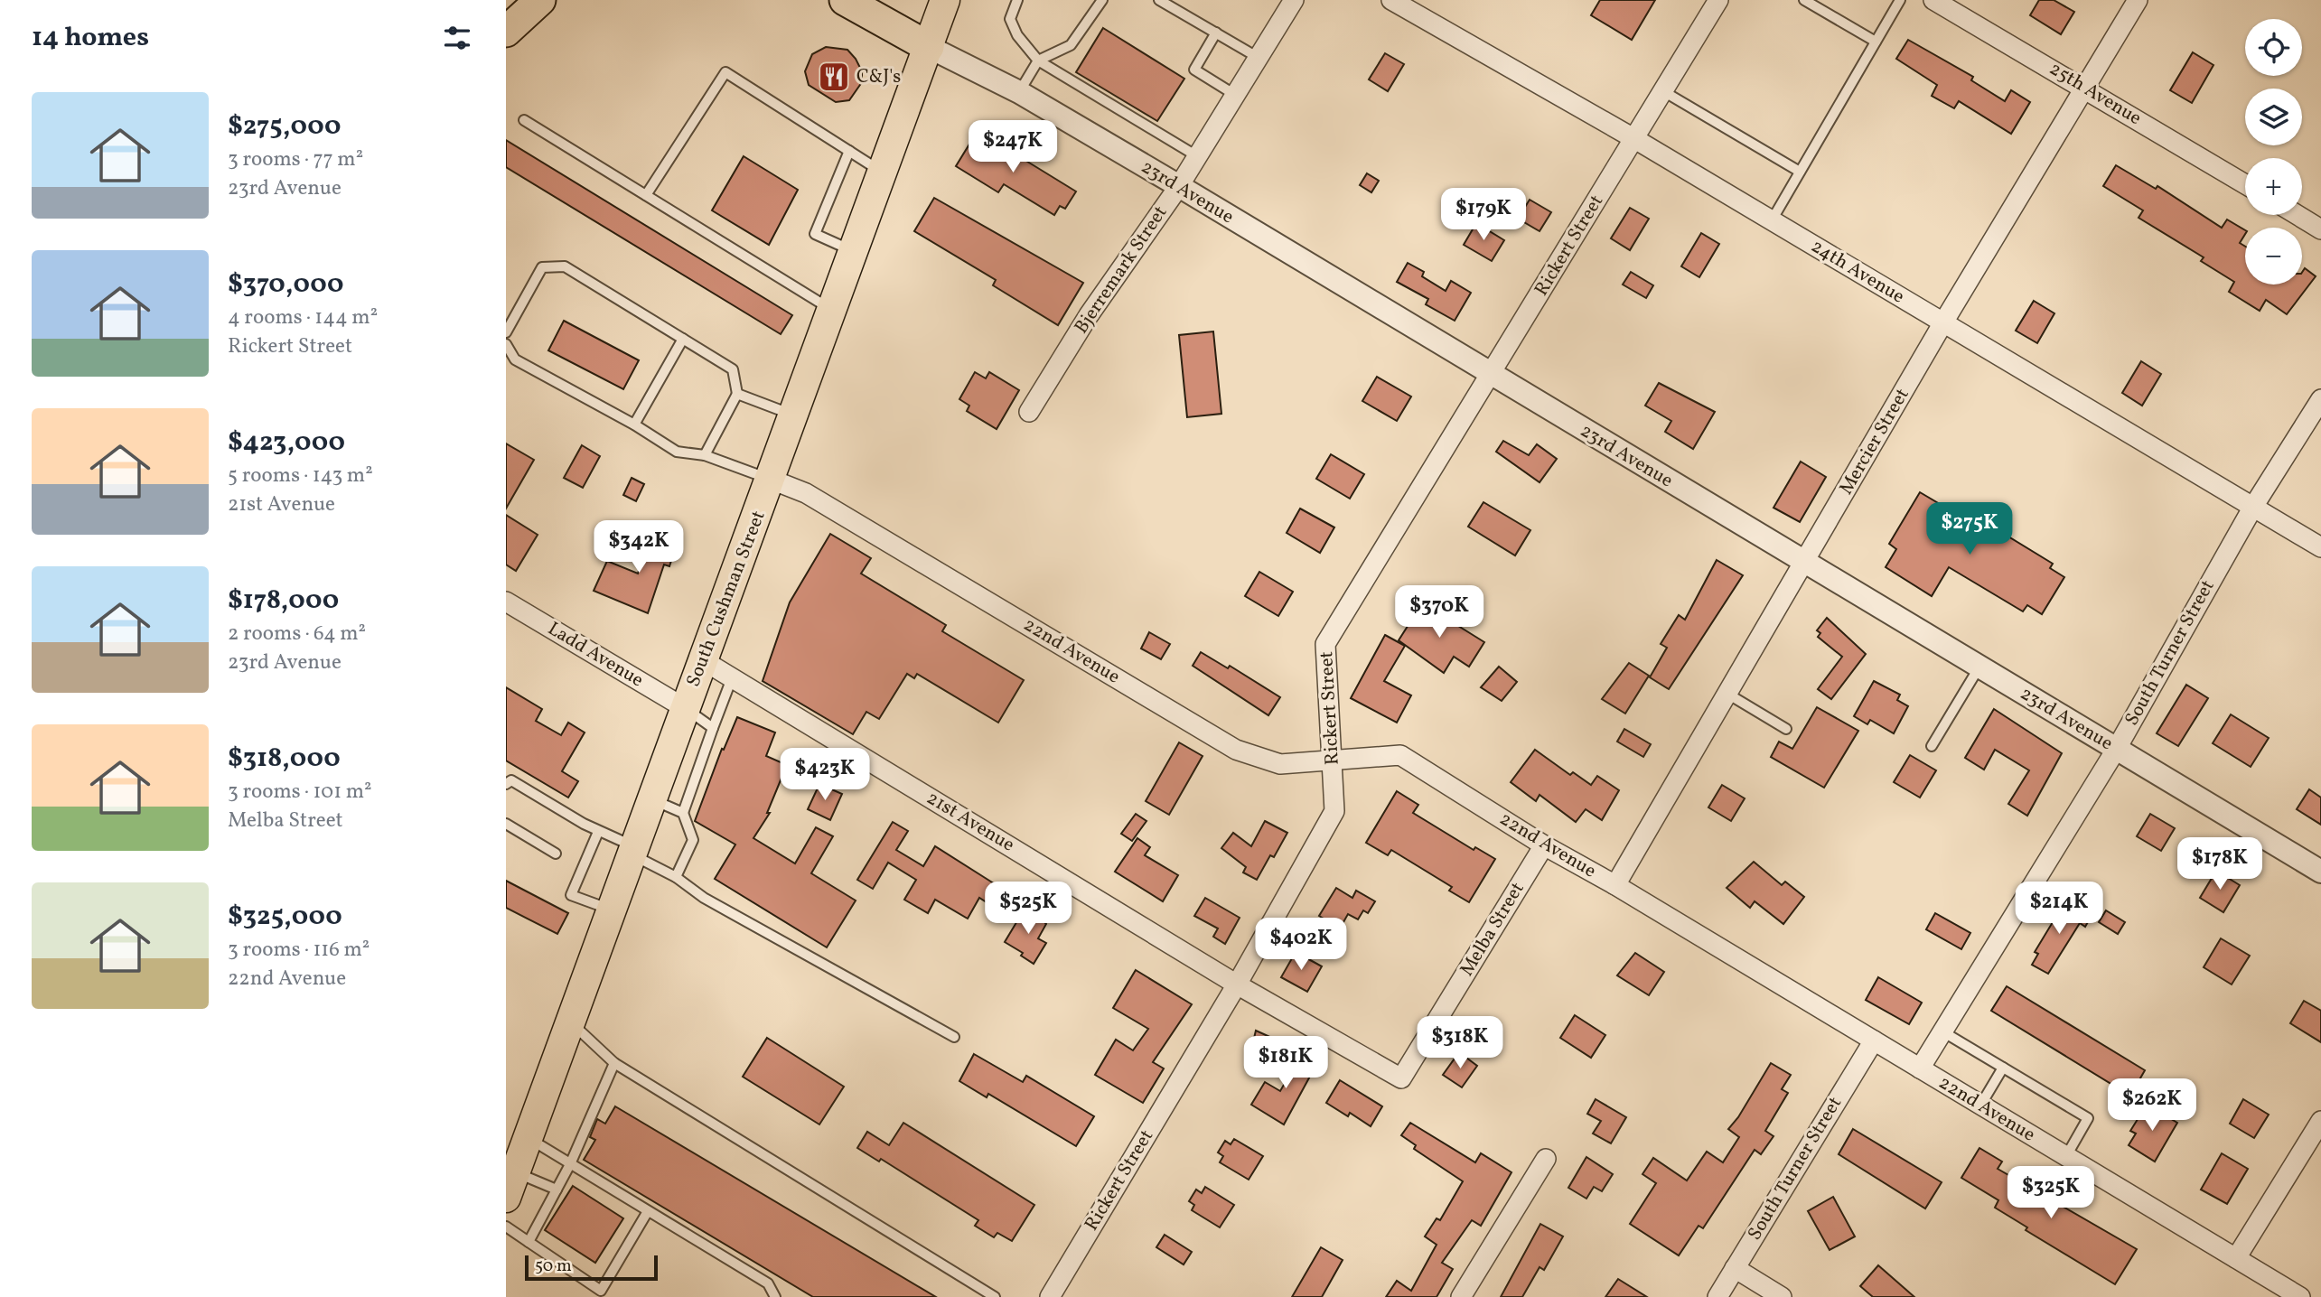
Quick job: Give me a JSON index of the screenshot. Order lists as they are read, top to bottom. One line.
{"streets":{"main road":["South Cushman Street"],"street":["25th Avenue","23rd Avenue","Rickert Street","Bjerremark Street","24th Avenue","Mercier Street","22nd Avenue","South Turner Street","Ladd Avenue","21st Avenue","Melba Street"]},"crossings":[["25th Avenue","Mercier Street"],["23rd Avenue","Rickert Street"],["23rd Avenue","Bjerremark Street"],["23rd Avenue","Mercier Street"],["23rd Avenue","South Cushman Street"],["23rd Avenue","South Turner Street"],["Rickert Street","24th Avenue"],["Rickert Street","22nd Avenue"],["Rickert Street","21st Avenue"],["24th Avenue","Mercier Street"],["24th Avenue","South Turner Street"],["Mercier Street","22nd Avenue"],["South Cushman Street","22nd Avenue"],["South Cushman Street","Ladd Avenue"],["South Cushman Street","21st Avenue"],["22nd Avenue","South Turner Street"],["22nd Avenue","Melba Street"],["21st Avenue","Melba Street"]],"places":{"restaurant":["C&J's"]},"scale_bar":"50 m","page":{"heading":"14 homes","map_buttons":["+","−"],"list":[{"name":"$275,000","note":"3 rooms · 77 m² · 23rd Avenue"},{"name":"$370,000","note":"4 rooms · 144 m² · Rickert Street"},{"name":"$423,000","note":"5 rooms · 143 m² · 21st Avenue"},{"name":"$178,000","note":"2 rooms · 64 m² · 23rd Avenue"},{"name":"$318,000","note":"3 rooms · 101 m² · Melba Street"},{"name":"$325,000","note":"3 rooms · 116 m² · 22nd Avenue"}],"price":["$247K","$179K","$275K","$342K","$370K","$423K","$178K","$525K","$214K","$402K","$318K","$181K","$262K","$325K"],"scale":"50 m"}}
